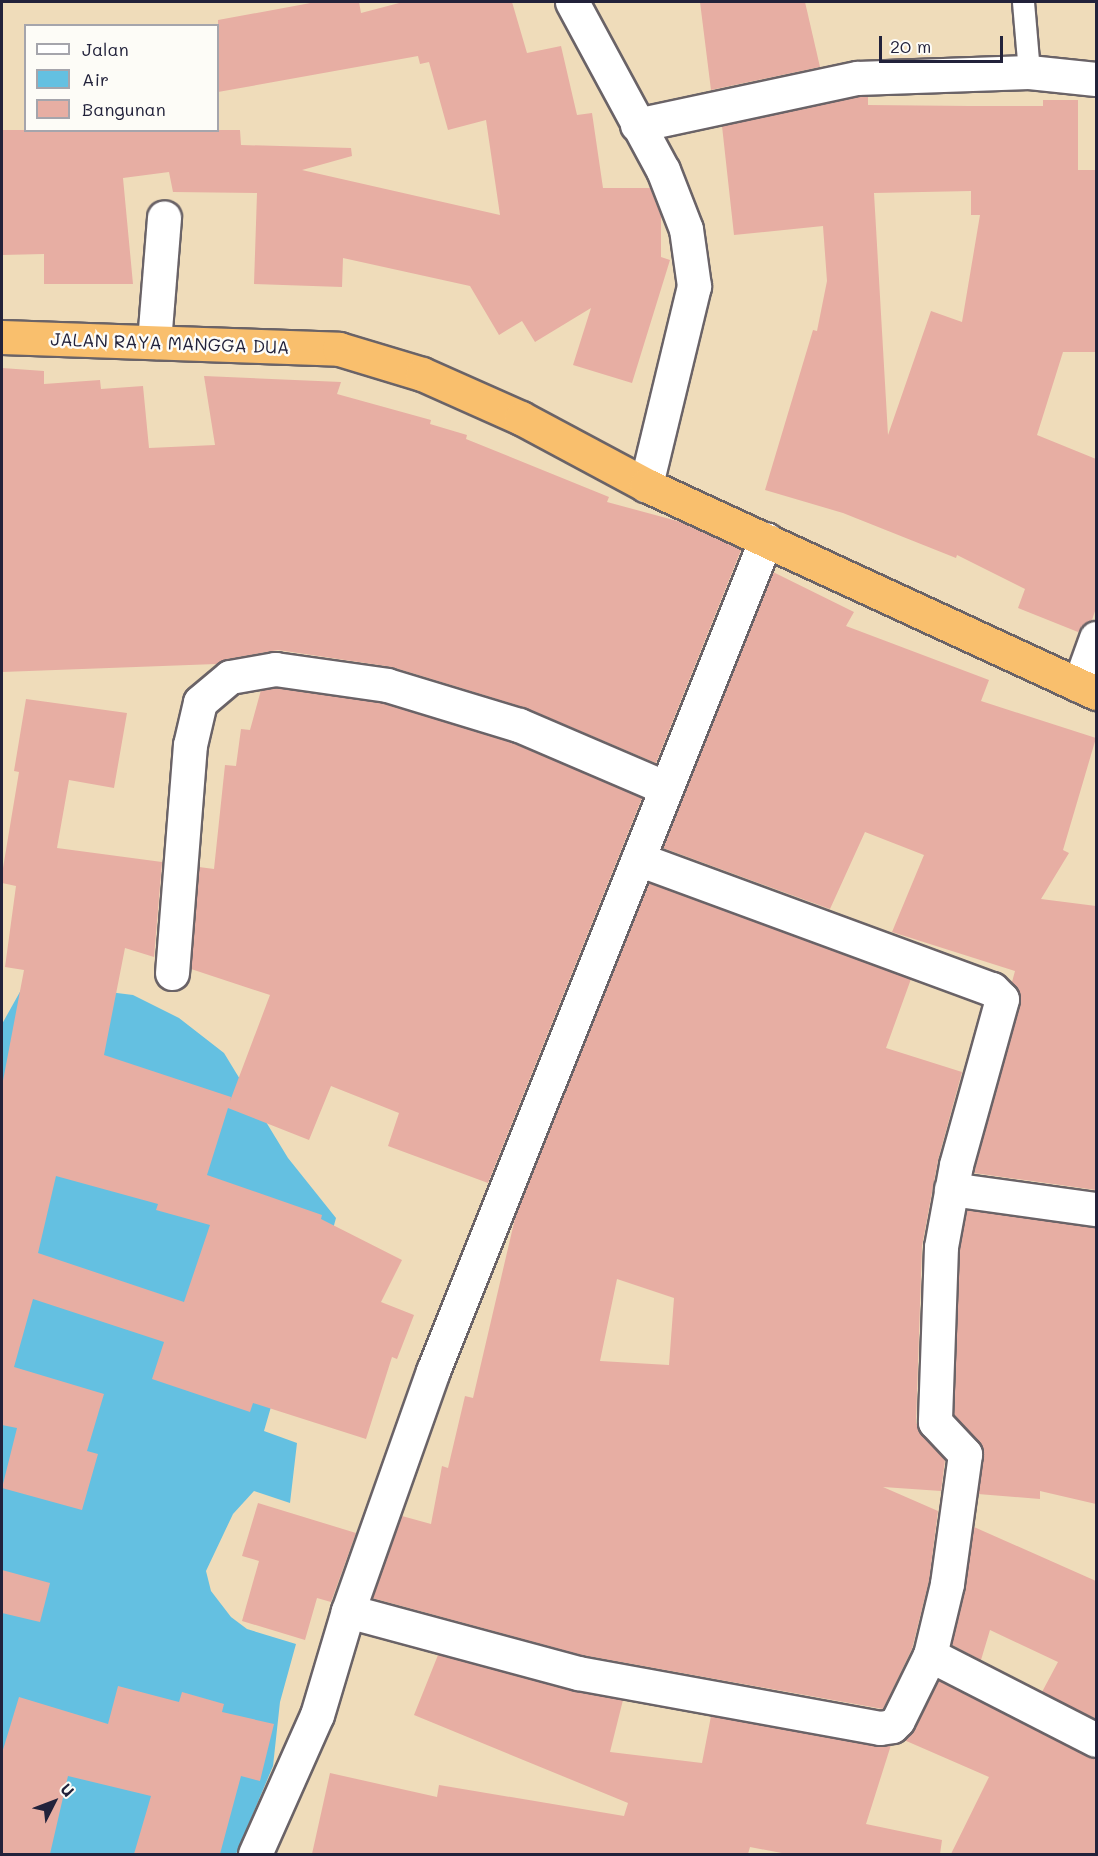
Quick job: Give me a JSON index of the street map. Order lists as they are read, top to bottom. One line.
{"streets":{"highway":["JALAN RAYA MANGGA DUA"]},"legend":["Jalan","Air","Bangunan"],"scale_bar":"20 m","north":"top right"}
